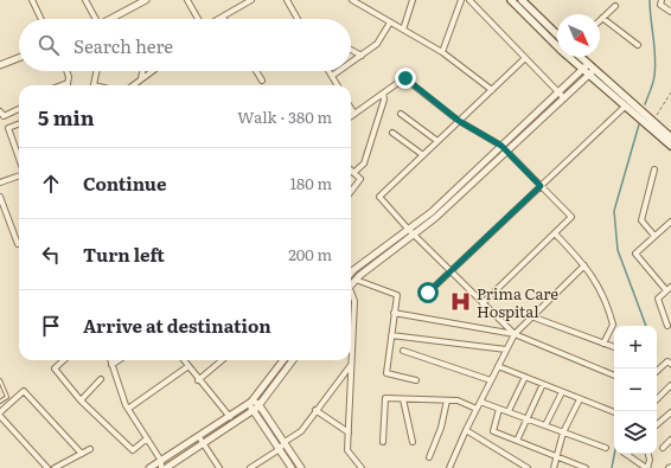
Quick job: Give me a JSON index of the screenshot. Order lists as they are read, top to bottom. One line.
{"places":{"hospital":["Prima Care Hospital"]},"north":"bottom right","page":{"search":"Search here","heading":["5 min","Walk · 380 m"],"list":[["Continue","180 m"],["Turn left","200 m"],"Arrive at destination"],"map_buttons":["+","−"]}}
